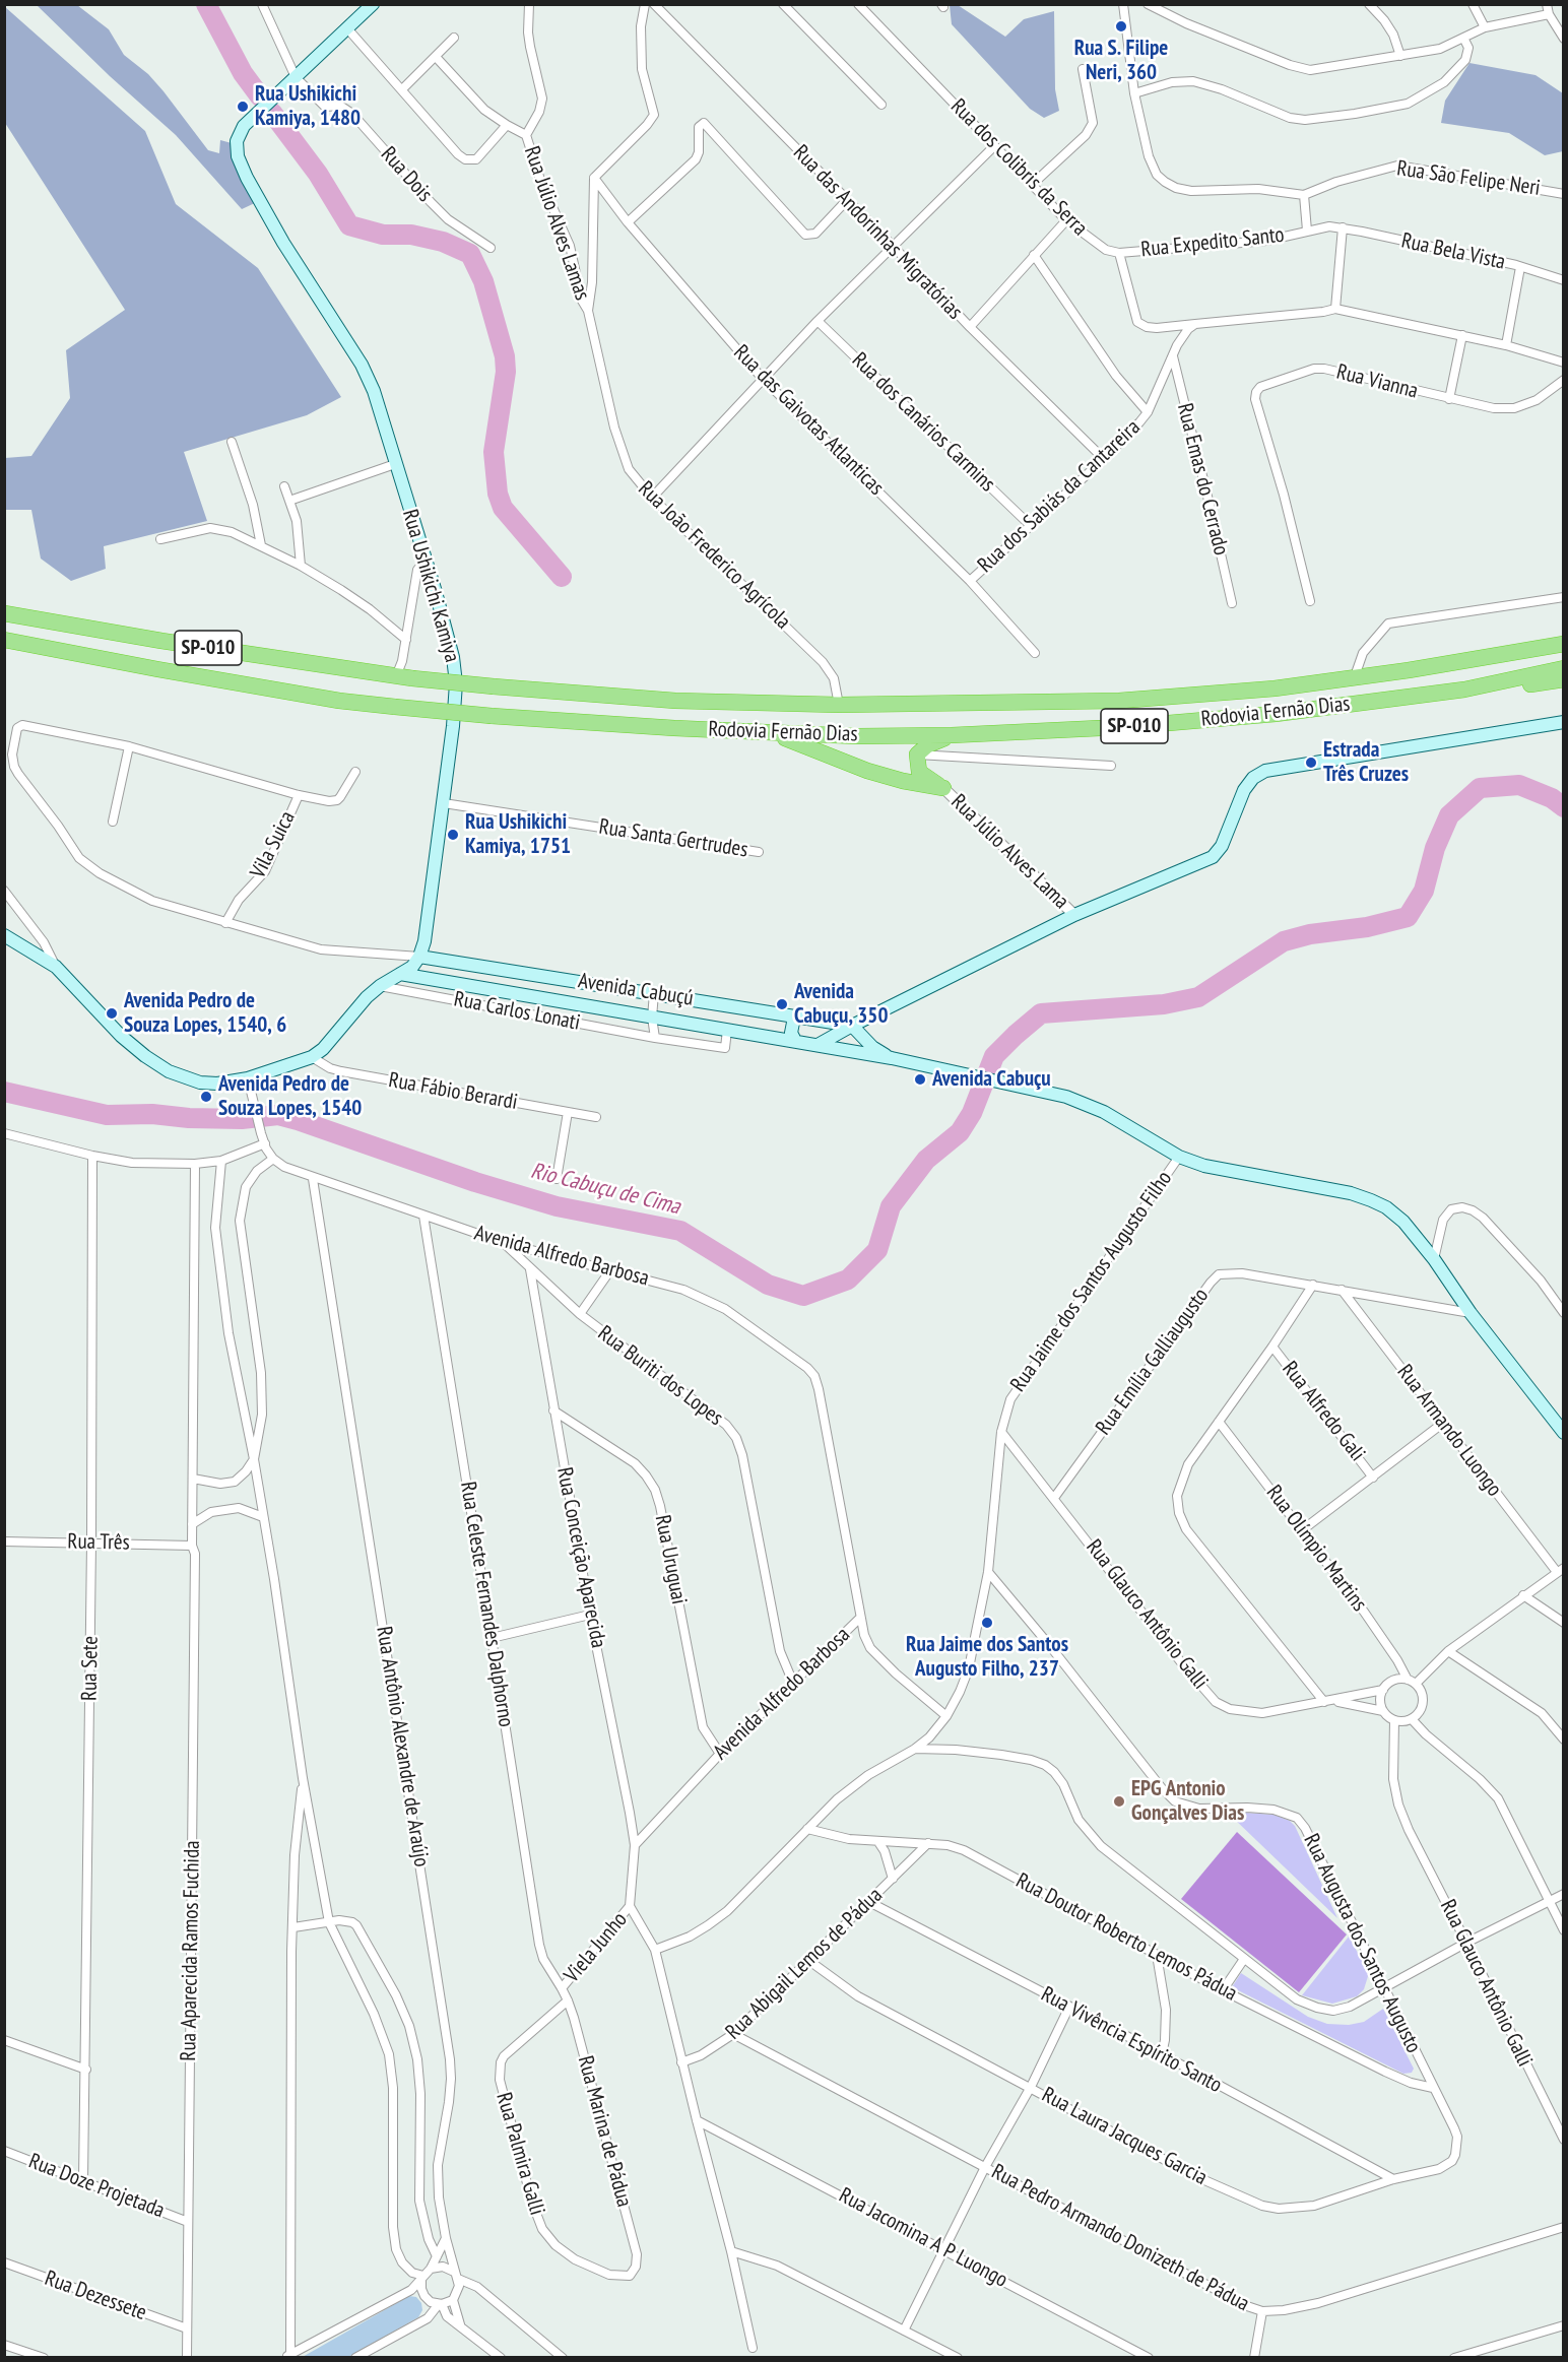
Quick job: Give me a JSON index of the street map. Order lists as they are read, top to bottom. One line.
{"streets":{"highway":["SP-010","Rodovia Fernão Dias"],"main road":["Rua Ushikichi Kamiya","Avenida Cabuçú"],"street":["Rua dos Colibris da Serra","Rua Dois","Rua São Felipe Neri","Rua Júlio Alves Lamas","Rua das Andorinhas Migratórias","Rua Expedito Santo","Rua Bela Vista","Rua Vianna","Rua das Gaivotas Atlanticas","Rua dos Canários Carmins","Rua Emas do Cerrado","Rua dos Sabiás da Cantareira","Rua João Frederico Agrícola","Rua Santa Gertrudes","Vila Suica","Rua Júlio Alves Lama","Rua Carlos Lonati","Rua Fábio Berardi","Avenida Alfredo Barbosa","Rua Jaime dos Santos Augusto Filho","Rua Emília Galliaugusto","Rua Buriti dos Lopes","Rua Alfredo Gali","Rua Armando Luongo","Rua Três","Rua Olímpio Martins","Rua Conceição Aparecida","Rua Uruguai","Rua Celeste Fernandes Dalphorno","Rua Glauco Antônio Galli","Rua Sete","Rua Antônio Alexandre de Araújo","Rua Doutor Roberto Lemos Pádua","Rua Augusta dos Santos Augusto","Viela Junho","Rua Aparecida Ramos Fuchida","Rua Abigail Lemos de Pádua","Rua Vivência Espírito Santo","Rua Marina de Pádua","Rua Laura Jacques Garcia","Rua Palmira Galli","Rua Doze Projetada","Rua Jacomina A P Luongo","Rua Pedro Armando Donizeth de Pádua","Rua Dezessete"]},"crossings":[["Rua dos Colibris da Serra","Rua Expedito Santo"],["Rua Dois","Rua Ushikichi Kamiya"],["Rua Júlio Alves Lamas","Rua João Frederico Agrícola"],["Rua das Andorinhas Migratórias","Rua dos Sabiás da Cantareira"],["Rua Expedito Santo","Rua Bela Vista"],["Rua das Gaivotas Atlanticas","Rua dos Sabiás da Cantareira"],["Rua das Gaivotas Atlanticas","Rua João Frederico Agrícola"],["Rua dos Canários Carmins","Rua dos Sabiás da Cantareira"],["Rua Emas do Cerrado","Rua dos Sabiás da Cantareira"],["Rua João Frederico Agrícola","Rodovia Fernão Dias"],["Rua Ushikichi Kamiya","Rua Santa Gertrudes"],["Rua Ushikichi Kamiya","Avenida Cabuçú"],["Avenida Cabuçú","Rua Carlos Lonati"],["Avenida Cabuçú","Rua Jaime dos Santos Augusto Filho"],["Avenida Cabuçú","Rua Emília Galliaugusto"],["Avenida Alfredo Barbosa","Rua Buriti dos Lopes"],["Avenida Alfredo Barbosa","Rua Conceição Aparecida"],["Avenida Alfredo Barbosa","Rua Uruguai"],["Avenida Alfredo Barbosa","Rua Celeste Fernandes Dalphorno"],["Avenida Alfredo Barbosa","Rua Antônio Alexandre de Araújo"],["Rua Jaime dos Santos Augusto Filho","Rua Glauco Antônio Galli"],["Rua Jaime dos Santos Augusto Filho","Rua Doutor Roberto Lemos Pádua"],["Rua Jaime dos Santos Augusto Filho","Rua Augusta dos Santos Augusto"],["Rua Emília Galliaugusto","Rua Armando Luongo"],["Rua Emília Galliaugusto","Rua Glauco Antônio Galli"],["Rua Buriti dos Lopes","Rua Conceição Aparecida"],["Rua Três","Rua Sete"],["Rua Três","Rua Aparecida Ramos Fuchida"],["Rua Olímpio Martins","Rua Glauco Antônio Galli"],["Rua Conceição Aparecida","Rua Uruguai"],["Rua Celeste Fernandes Dalphorno","Viela Junho"],["Rua Celeste Fernandes Dalphorno","Rua Marina de Pádua"],["Rua Sete","Rua Doze Projetada"],["Rua Doutor Roberto Lemos Pádua","Rua Augusta dos Santos Augusto"],["Rua Doutor Roberto Lemos Pádua","Rua Abigail Lemos de Pádua"],["Rua Augusta dos Santos Augusto","Rua Laura Jacques Garcia"],["Viela Junho","Rua Marina de Pádua"],["Rua Aparecida Ramos Fuchida","Rua Doze Projetada"],["Rua Aparecida Ramos Fuchida","Rua Dezessete"],["Rua Abigail Lemos de Pádua","Rua Vivência Espírito Santo"],["Rua Abigail Lemos de Pádua","Rua Laura Jacques Garcia"],["Rua Abigail Lemos de Pádua","Rua Pedro Armando Donizeth de Pádua"],["Rua Vivência Espírito Santo","Rua Laura Jacques Garcia"],["Rua Marina de Pádua","Rua Palmira Galli"]],"water":["Rio Cabuçu de Cima"],"places":["Rua S. Filipe Neri, 360","Rua Ushikichi Kamiya, 1480","Estrada Três Cruzes","Rua Ushikichi Kamiya, 1751","Avenida Cabuçu, 350","Avenida Pedro de Souza Lopes, 1540, 6","Avenida Cabuçu","Avenida Pedro de Souza Lopes, 1540","Rua Jaime dos Santos Augusto Filho, 237","EPG Antonio Gonçalves Dias"]}
